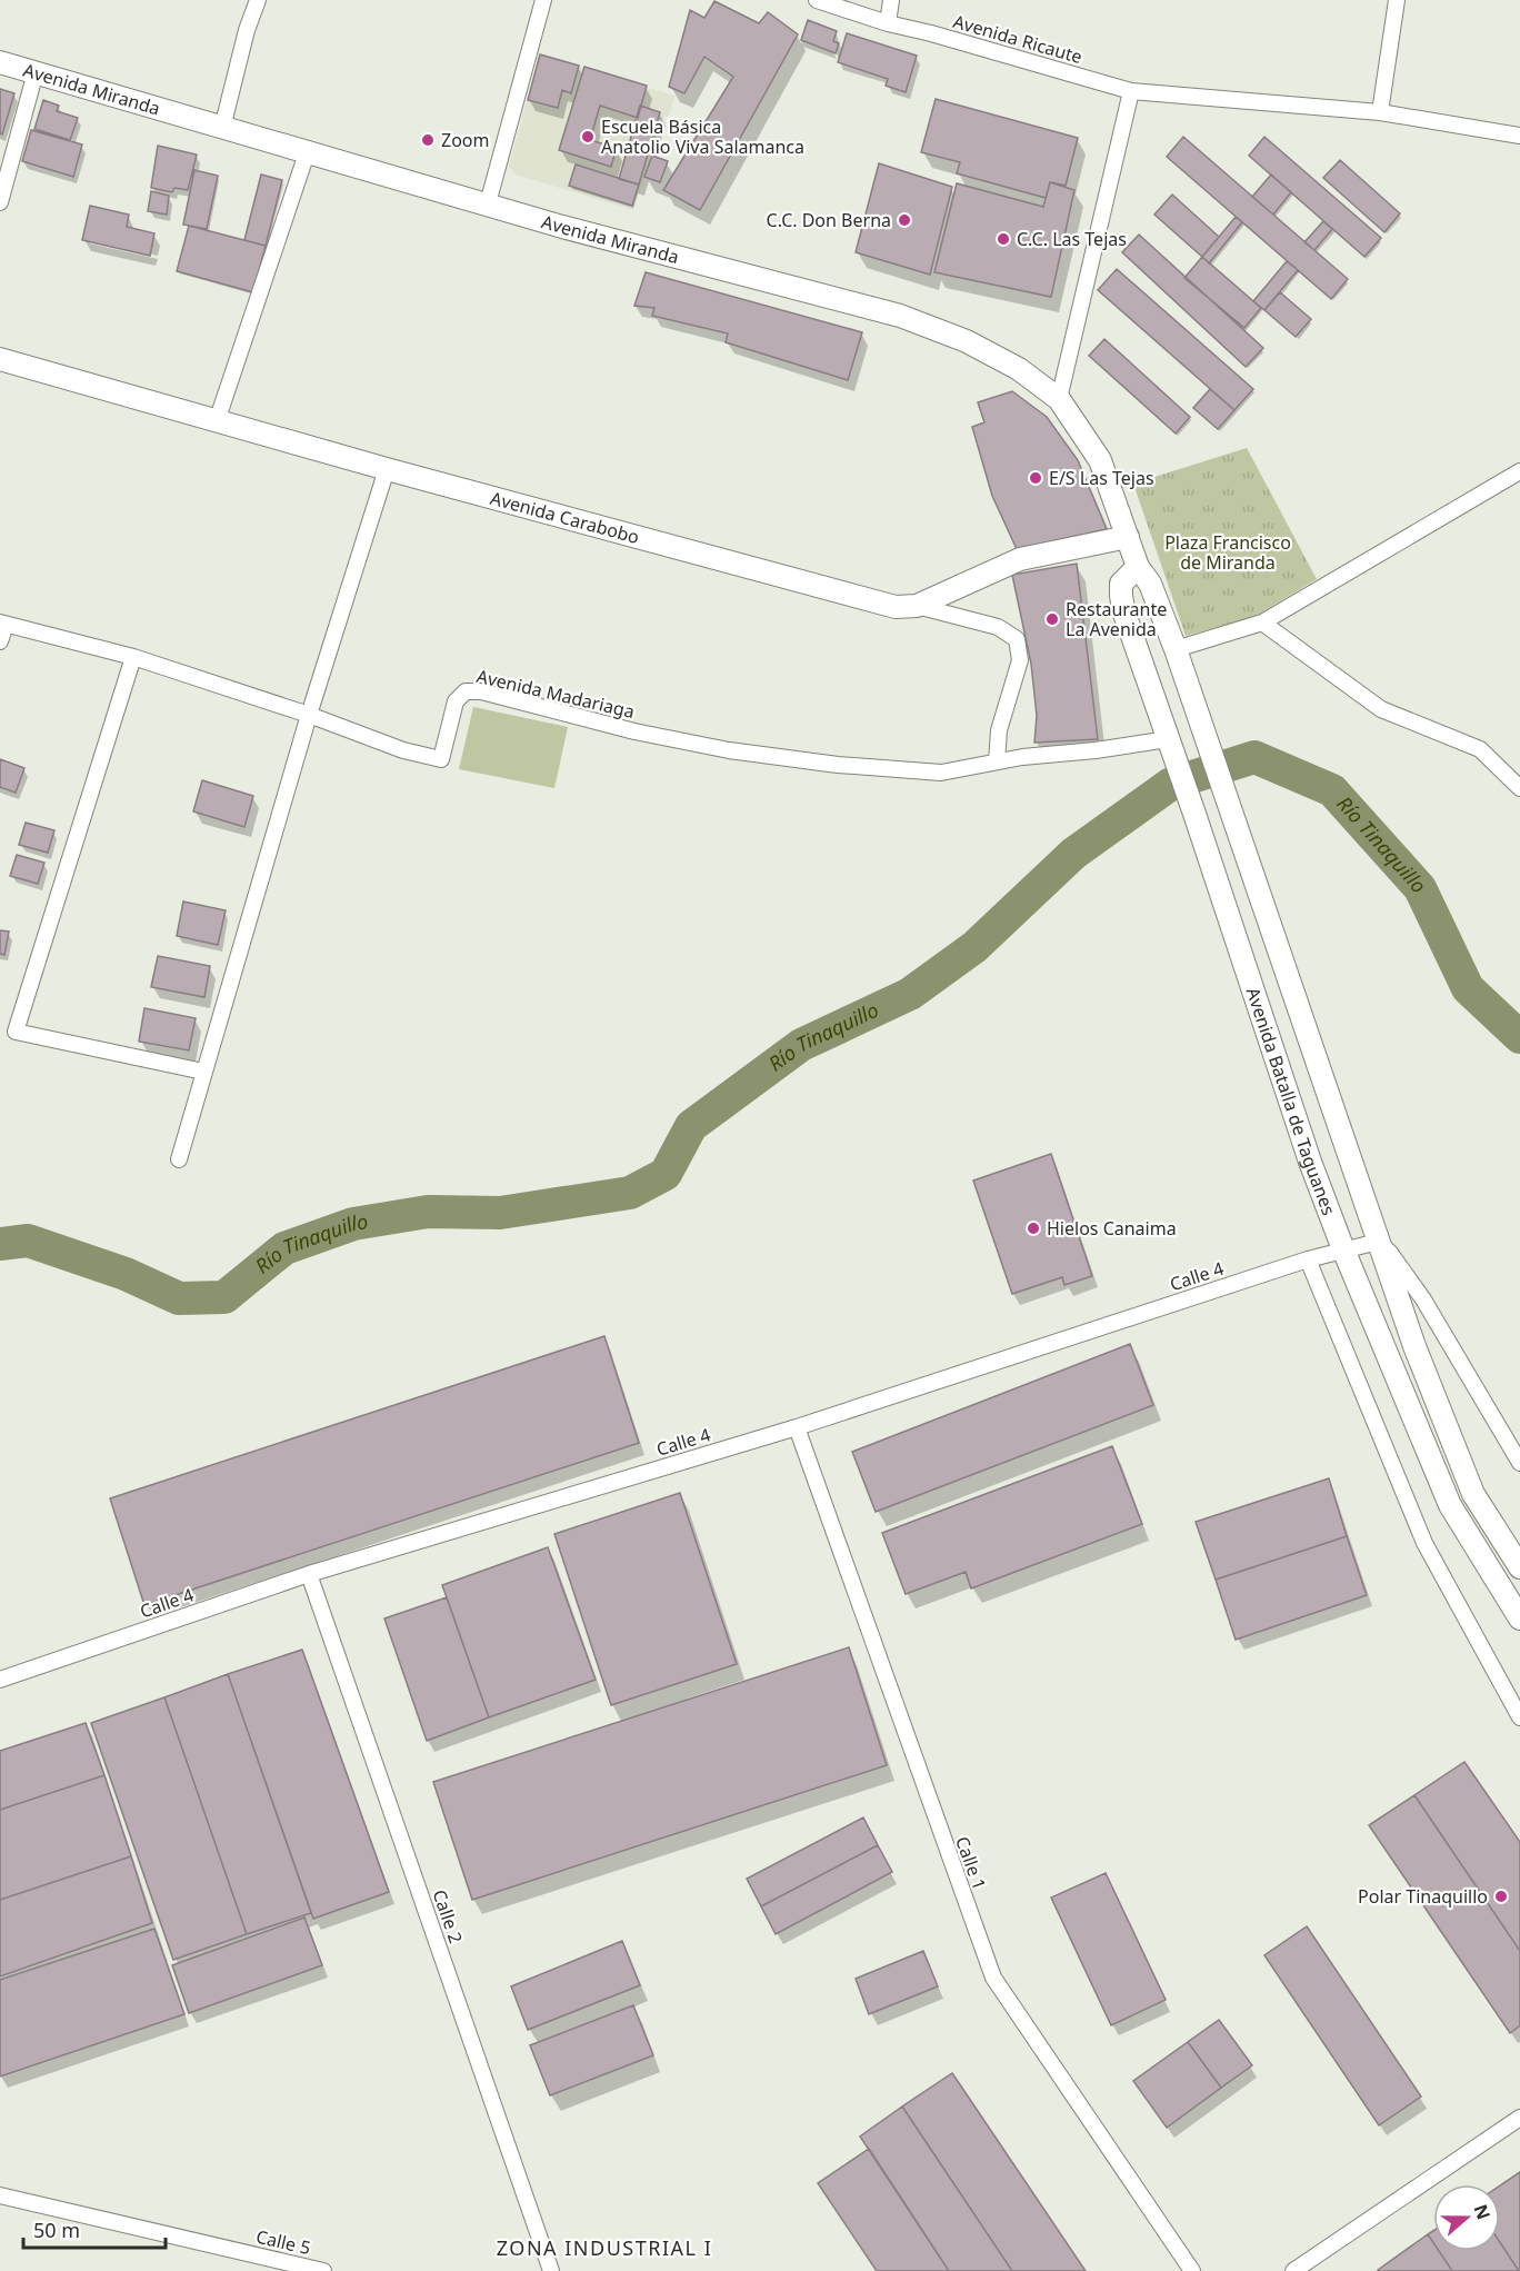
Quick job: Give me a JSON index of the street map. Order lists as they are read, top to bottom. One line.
{"streets":{"street":["Avenida Ricaute","Avenida Miranda","Avenida Carabobo","Avenida Madariaga","Avenida Batalla de Taguanes","Calle 4","Calle 1","Calle 2","Calle 5"]},"crossings":[["Avenida Miranda","Avenida Carabobo"],["Avenida Miranda","Avenida Batalla de Taguanes"],["Avenida Carabobo","Avenida Batalla de Taguanes"],["Avenida Madariaga","Avenida Batalla de Taguanes"],["Avenida Batalla de Taguanes","Calle 4"],["Calle 4","Calle 1"],["Calle 4","Calle 2"]],"districts":["ZONA INDUSTRIAL I"],"water":["Río Tinaquillo"],"parks":["Plaza Francisco de Miranda"],"places":["Escuela Básica Anatolio Viva Salamanca","Zoom","C.C. Don Berna","C.C. Las Tejas","E/S Las Tejas","Restaurante La Avenida","Hielos Canaima","Polar Tinaquillo"],"scale_bar":"50 m","north":"right"}
